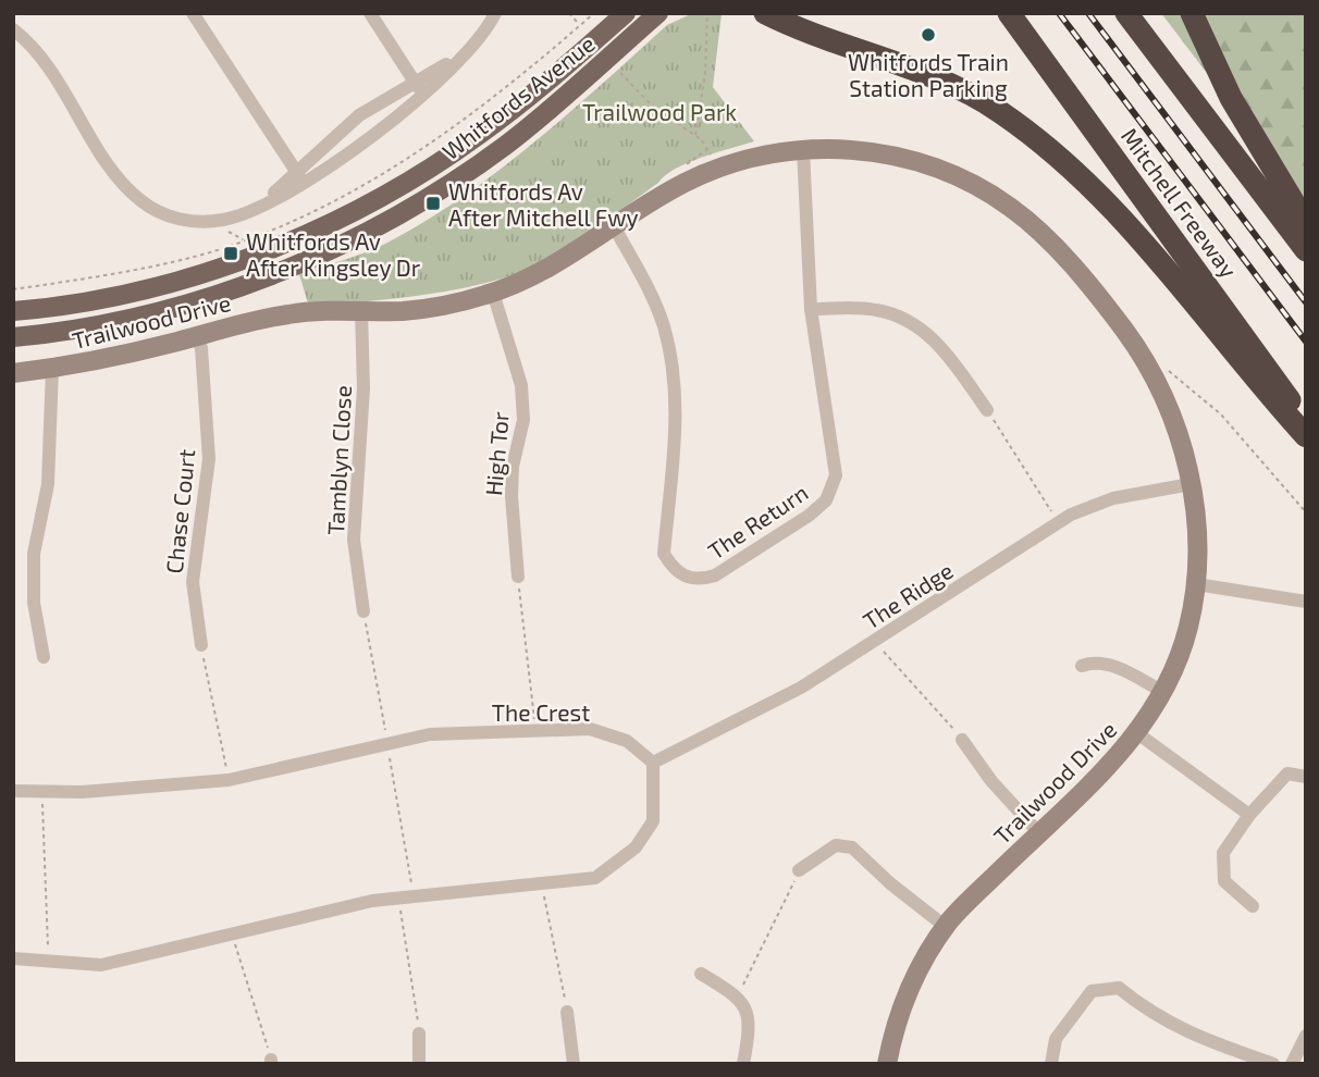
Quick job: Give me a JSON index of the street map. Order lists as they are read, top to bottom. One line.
{"streets":{"highway":["Mitchell Freeway"],"main road":["Whitfords Avenue"],"street":["Trailwood Drive","High Tor","Tamblyn Close","Chase Court","The Return","The Ridge","The Crest"]},"crossings":[["Trailwood Drive","High Tor"],["Trailwood Drive","Tamblyn Close"],["Trailwood Drive","Chase Court"],["Trailwood Drive","The Return"],["Trailwood Drive","The Ridge"],["The Ridge","The Crest"]],"parks":["Trailwood Park"],"places":{"other":["Whitfords Train Station Parking"],"transit":["Whitfords Av After Mitchell Fwy","Whitfords Av After Kingsley Dr"]}}
